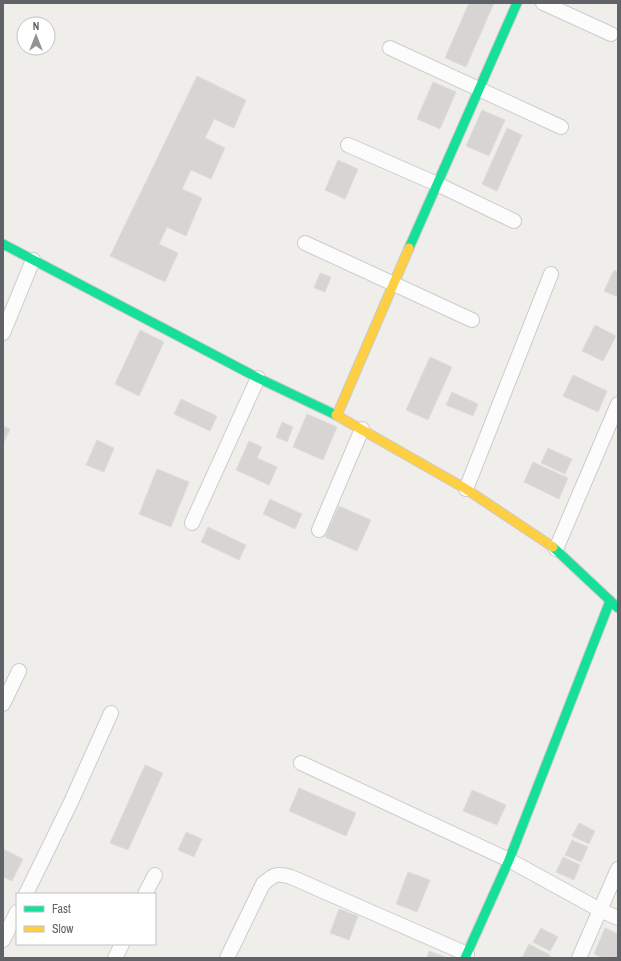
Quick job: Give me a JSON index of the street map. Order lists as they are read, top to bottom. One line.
{"legend":["Fast","Slow"],"north":"top"}
